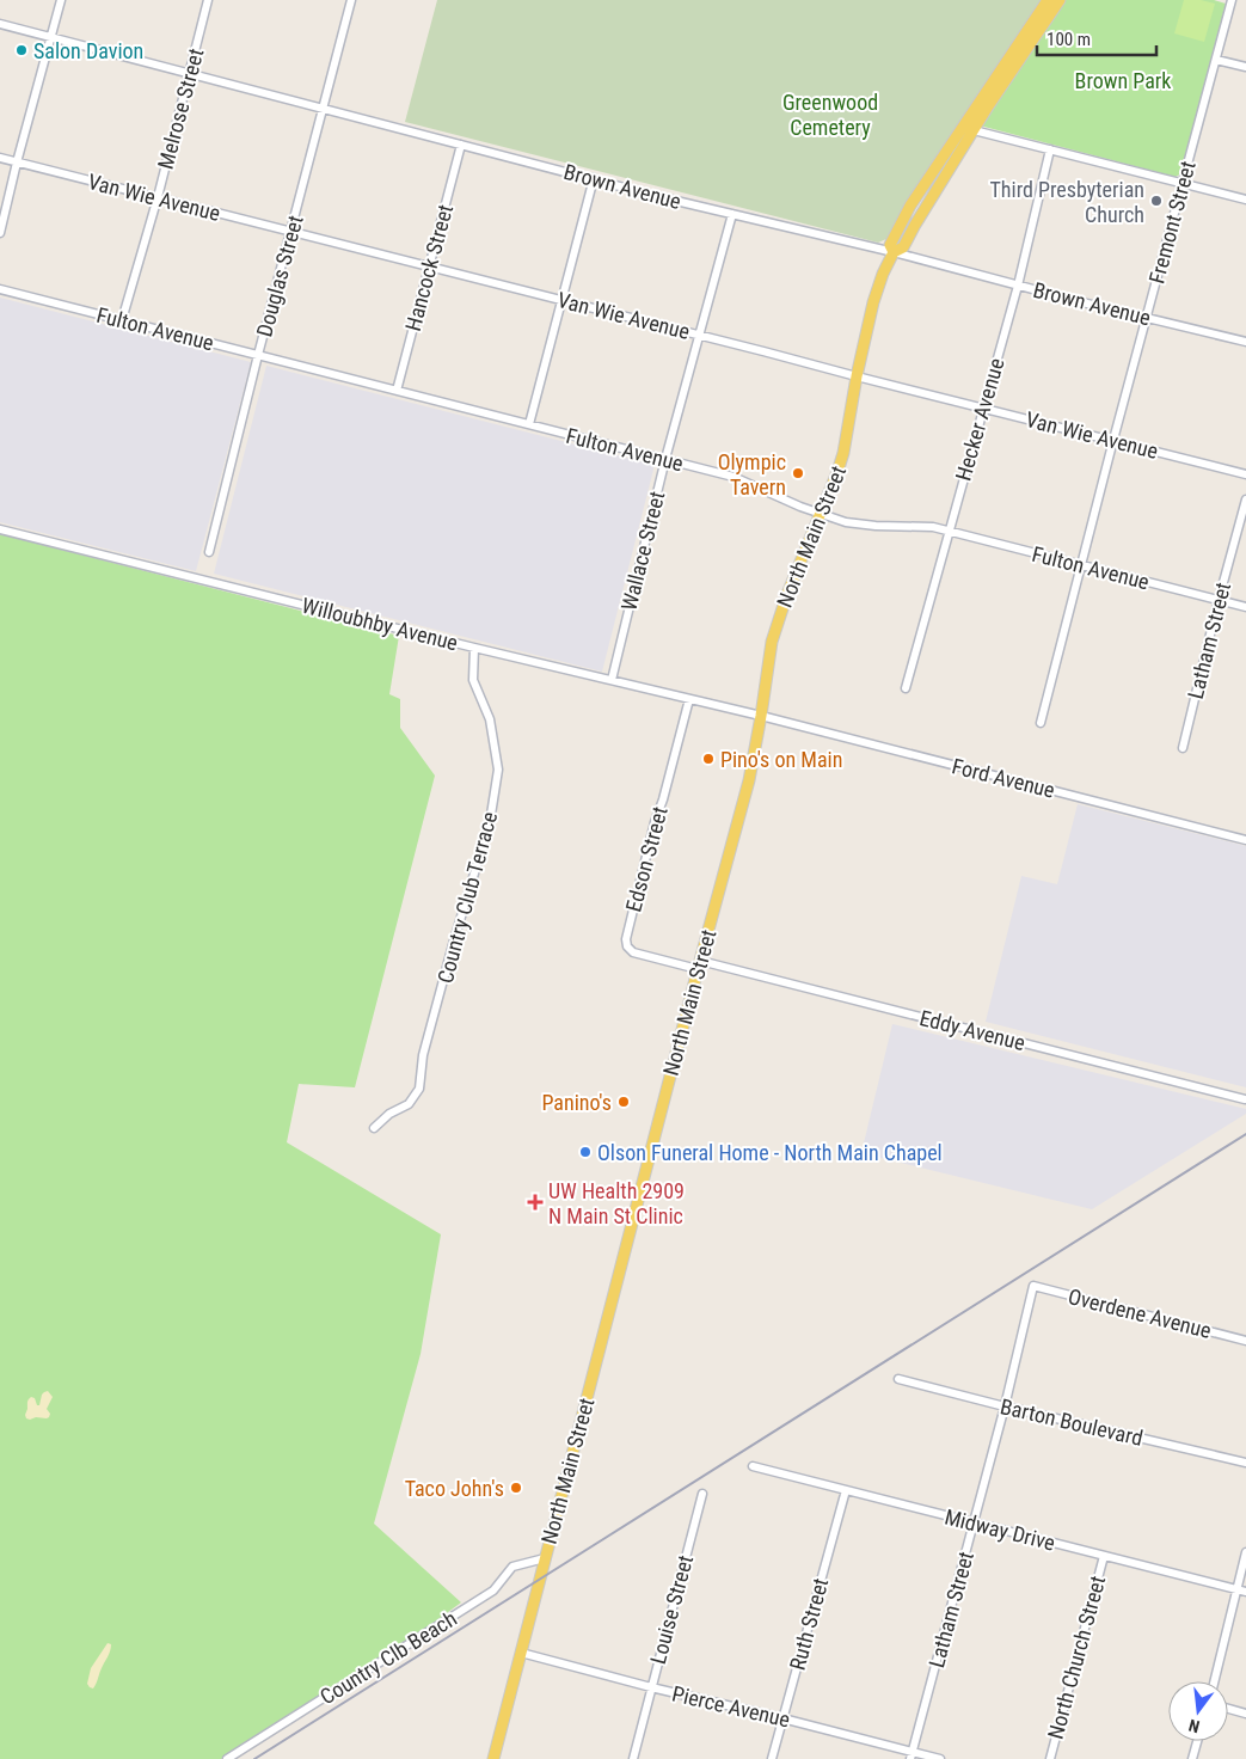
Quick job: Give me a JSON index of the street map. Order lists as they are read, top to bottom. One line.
{"streets":{"main road":["North Main Street"],"street":["Melrose Street","Brown Avenue","Van Wie Avenue","Fremont Street","Hancock Street","Douglas Street","Fulton Avenue","Hecker Avenue","Wallace Street","Willoubhby Avenue","Latham Street","Ford Avenue","Edson Street","Country Club Terrace","Eddy Avenue","Overdene Avenue","Barton Boulevard","Midway Drive","Louise Street","Ruth Street","Country Clb Beach","North Church Street","Pierce Avenue"]},"crossings":[["Melrose Street","Brown Avenue"],["Melrose Street","Van Wie Avenue"],["Melrose Street","Fulton Avenue"],["Brown Avenue","Fremont Street"],["Brown Avenue","Hancock Street"],["Brown Avenue","Douglas Street"],["Brown Avenue","Hecker Avenue"],["Brown Avenue","North Main Street"],["Brown Avenue","Wallace Street"],["Van Wie Avenue","Fremont Street"],["Van Wie Avenue","Hancock Street"],["Van Wie Avenue","Douglas Street"],["Van Wie Avenue","Hecker Avenue"],["Van Wie Avenue","North Main Street"],["Van Wie Avenue","Wallace Street"],["Fremont Street","Fulton Avenue"],["Hancock Street","Fulton Avenue"],["Douglas Street","Fulton Avenue"],["Fulton Avenue","Hecker Avenue"],["Fulton Avenue","North Main Street"],["Fulton Avenue","Wallace Street"],["Fulton Avenue","Latham Street"],["North Main Street","Willoubhby Avenue"],["North Main Street","Ford Avenue"],["North Main Street","Edson Street"],["North Main Street","Eddy Avenue"],["North Main Street","Country Clb Beach"],["North Main Street","Pierce Avenue"],["Wallace Street","Willoubhby Avenue"],["Willoubhby Avenue","Ford Avenue"],["Willoubhby Avenue","Edson Street"],["Willoubhby Avenue","Country Club Terrace"],["Latham Street","Overdene Avenue"],["Latham Street","Barton Boulevard"],["Latham Street","Midway Drive"],["Latham Street","Pierce Avenue"],["Edson Street","Eddy Avenue"],["Midway Drive","Ruth Street"],["Midway Drive","North Church Street"],["Louise Street","Pierce Avenue"],["Ruth Street","Pierce Avenue"]],"parks":["Brown Park","Greenwood Cemetery"],"places":{"other":["Salon Davion","Third Presbyterian Church","Olympic Tavern","Pino's on Main","Panino's","Olson Funeral Home - North Main Chapel","Taco John's"],"health":["UW Health 2909 N Main St Clinic"]},"scale_bar":"100 m","north":"bottom"}
